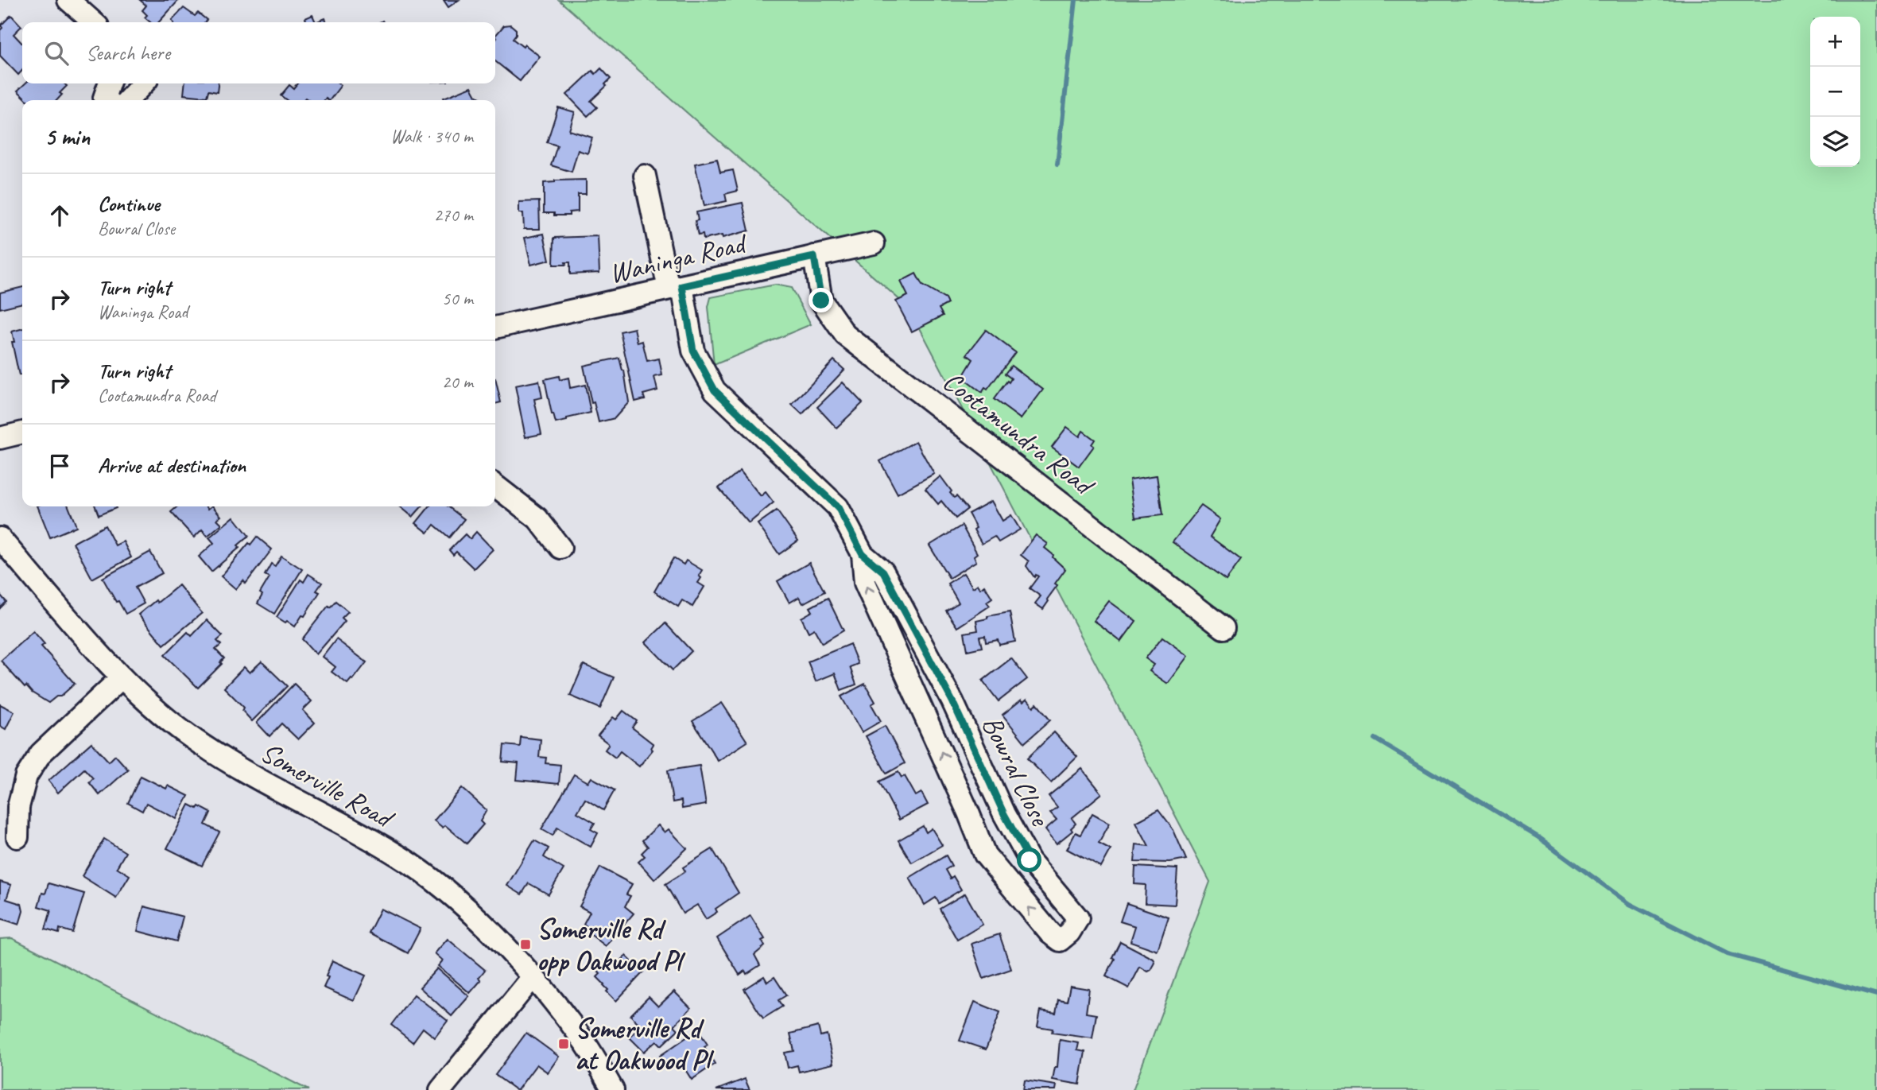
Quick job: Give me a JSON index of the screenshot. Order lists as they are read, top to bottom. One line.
{"streets":{"street":["Waninga Road","Cootamundra Road","Bowral Close","Somerville Road"]},"crossings":[["Waninga Road","Cootamundra Road"],["Waninga Road","Bowral Close"]],"places":{"transit":["Somerville Rd opp Oakwood Pl","Somerville Rd at Oakwood Pl"]},"page":{"map_buttons":["+","−"],"search":"Search here","heading":["5 min","Walk · 340 m"],"list":[["Continue","Bowral Close","270 m"],["Turn right","Waninga Road","50 m"],["Turn right","Cootamundra Road","20 m"],"Arrive at destination"]}}
